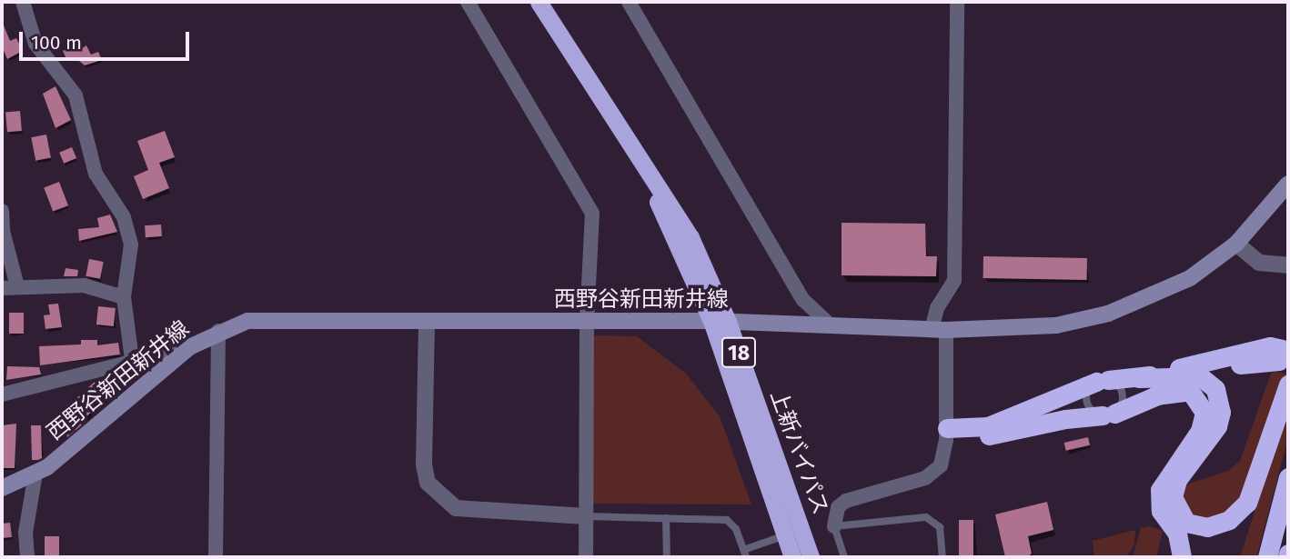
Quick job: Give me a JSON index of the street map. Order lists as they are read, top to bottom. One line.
{"streets":{"highway":["18","上新バイパス"],"main road":["西野谷新田新井線"]},"crossings":[["西野谷新田新井線","上新バイパス"]],"scale_bar":"100 m"}
